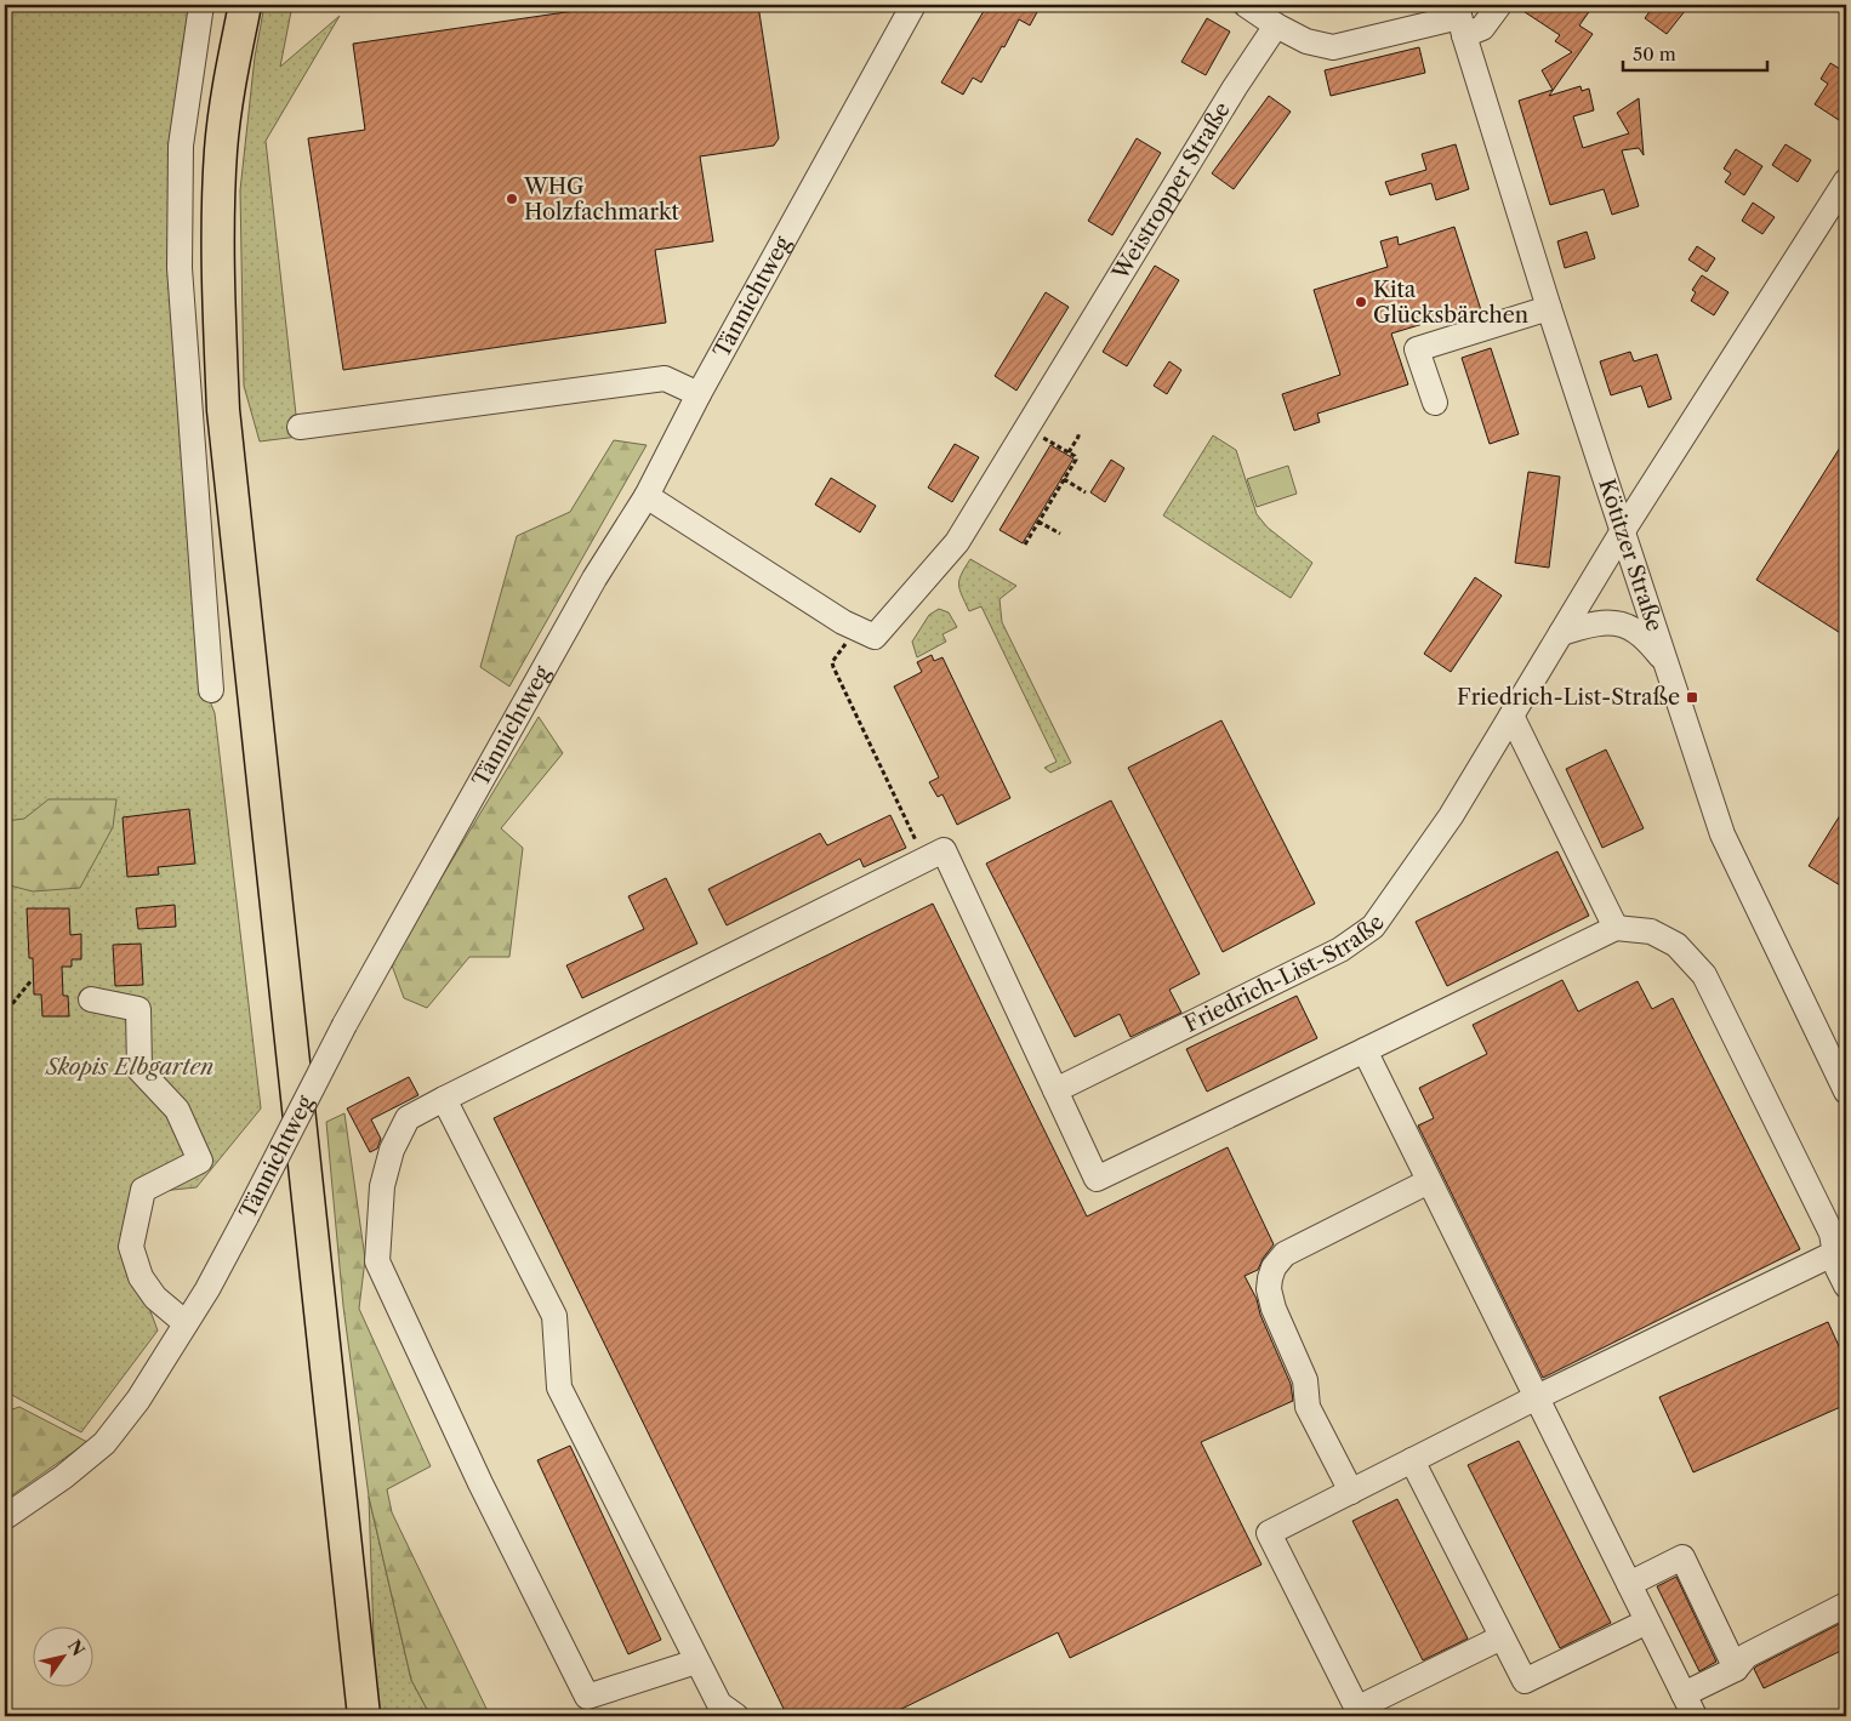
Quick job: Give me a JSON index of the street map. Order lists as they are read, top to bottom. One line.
{"streets":{"street":["Weistropper Straße","Tännichtweg","Kötitzer Straße","Friedrich-List-Straße"]},"crossings":[["Weistropper Straße","Tännichtweg"],["Kötitzer Straße","Friedrich-List-Straße"]],"parks":["Skopis Elbgarten"],"places":{"other":["WHG Holzfachmarkt","Kita Glücksbärchen"],"transit":["Friedrich-List-Straße"]},"scale_bar":"50 m","north":"top right"}
